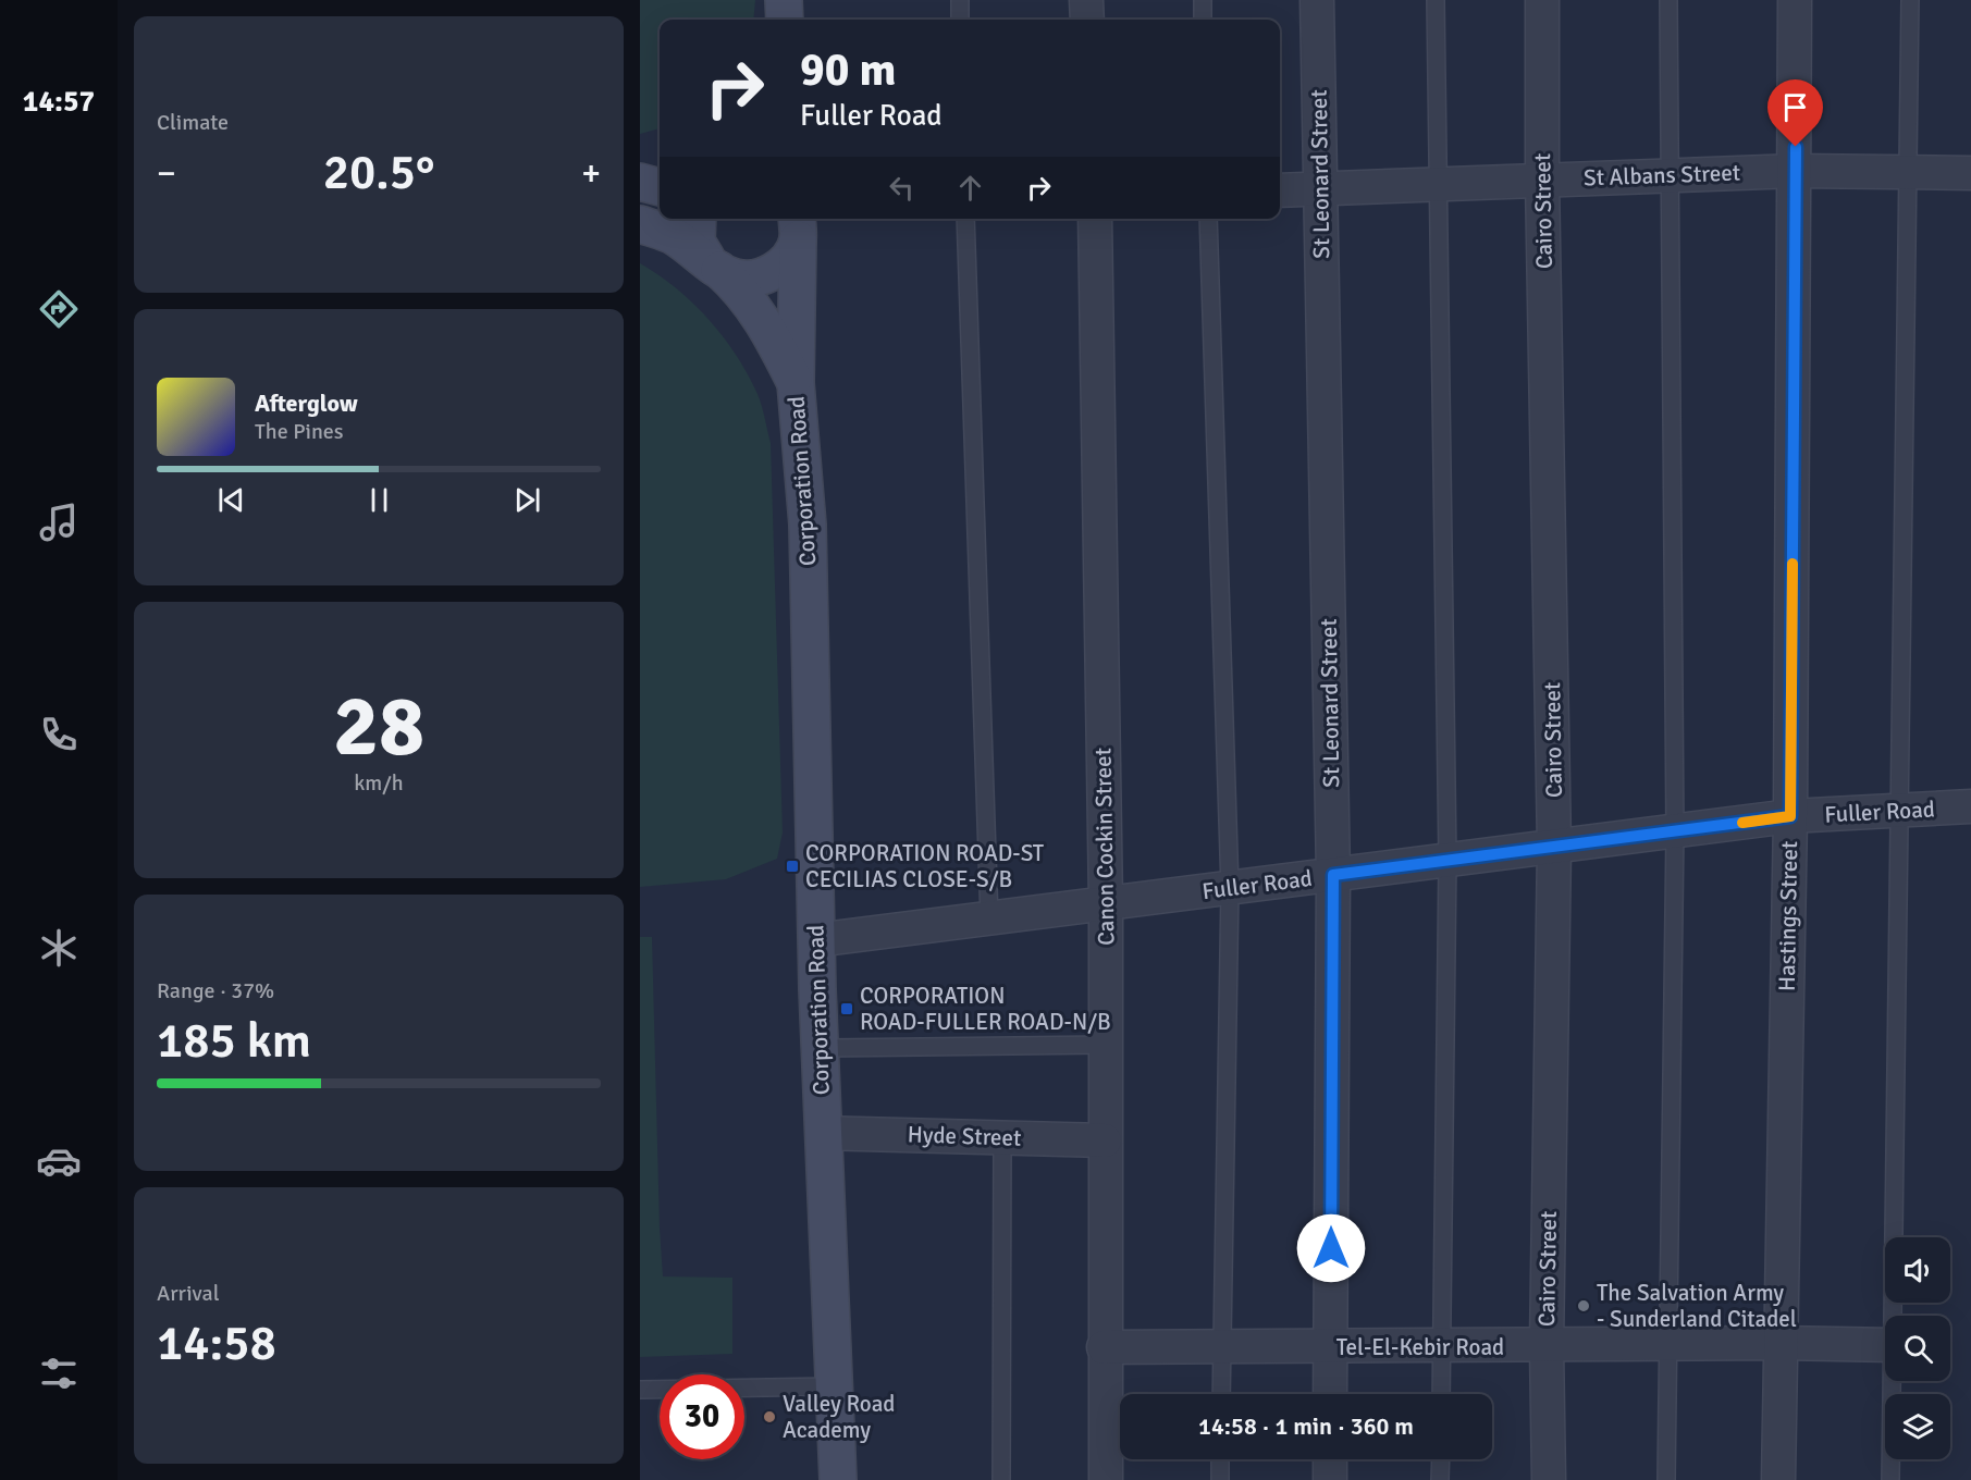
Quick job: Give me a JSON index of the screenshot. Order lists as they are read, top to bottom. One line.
{"streets":{"street":["St Leonard Street","St Albans Street","Cairo Street","Corporation Road","Fuller Road","Canon Cockin Street","Hastings Street","Hyde Street","Tel-El-Kebir Road"]},"crossings":[["St Leonard Street","St Albans Street"],["St Leonard Street","Fuller Road"],["St Leonard Street","Tel-El-Kebir Road"],["St Albans Street","Cairo Street"],["St Albans Street","Hastings Street"],["Cairo Street","Fuller Road"],["Cairo Street","Tel-El-Kebir Road"],["Corporation Road","Fuller Road"],["Corporation Road","Hyde Street"],["Fuller Road","Canon Cockin Street"],["Fuller Road","Hastings Street"],["Canon Cockin Street","Hyde Street"],["Canon Cockin Street","Tel-El-Kebir Road"],["Hastings Street","Tel-El-Kebir Road"]],"places":{"transit":["CORPORATION ROAD-ST CECILIAS CLOSE-S/B","CORPORATION ROAD-FULLER ROAD-N/B"],"other":["The Salvation Army - Sunderland Citadel","Valley Road Academy"]},"page":{"tabs":"14:57","tile":["Climate",["28","km/h"],["Range · 37%","185 km"],["Arrival","14:58"]],"turn":["90 m","Fuller Road"],"heat":["−","20.5°","+"],"song":["Afterglow","The Pines"],"limit":"30","trip":"14:58 · 1 min · 360 m"}}
